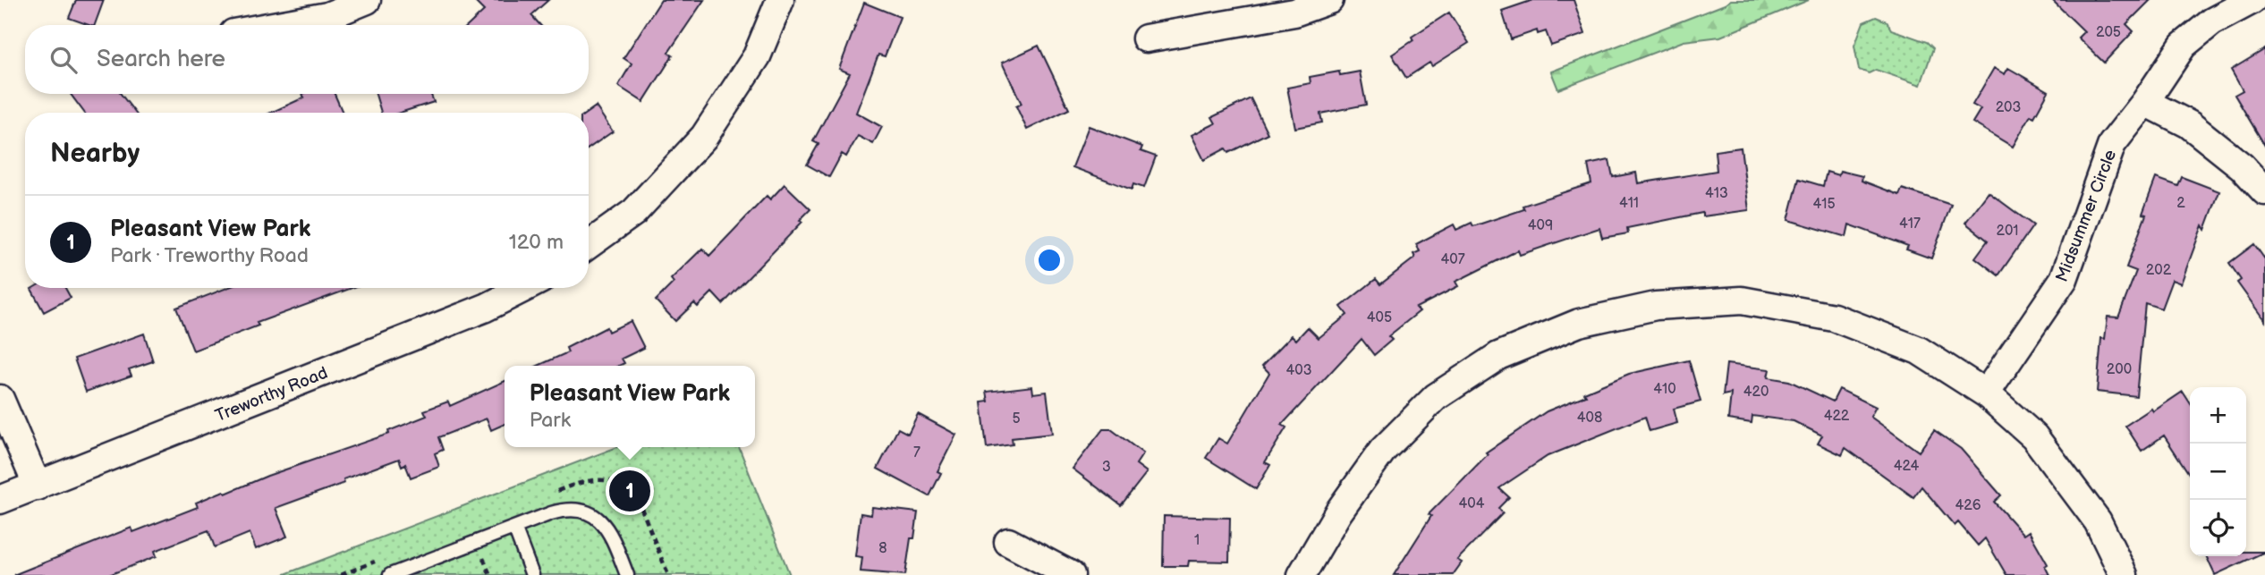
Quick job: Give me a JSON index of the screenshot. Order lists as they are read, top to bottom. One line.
{"streets":{"street":["Midsummer Circle","Treworthy Road"]},"house_numbers":["205","203","413","411","2","415","417","409","201","407","202","405","200","403","410","420","422","408","5","7","424","3","404","426","1","8"],"page":{"search":"Search here","heading":"Nearby","list":[{"mark":"1","name":"Pleasant View Park","note":"Park · Treworthy Road","value":"120 m"}],"popup":["Pleasant View Park","Park"],"map_buttons":["+","−"],"pins":"1"}}
